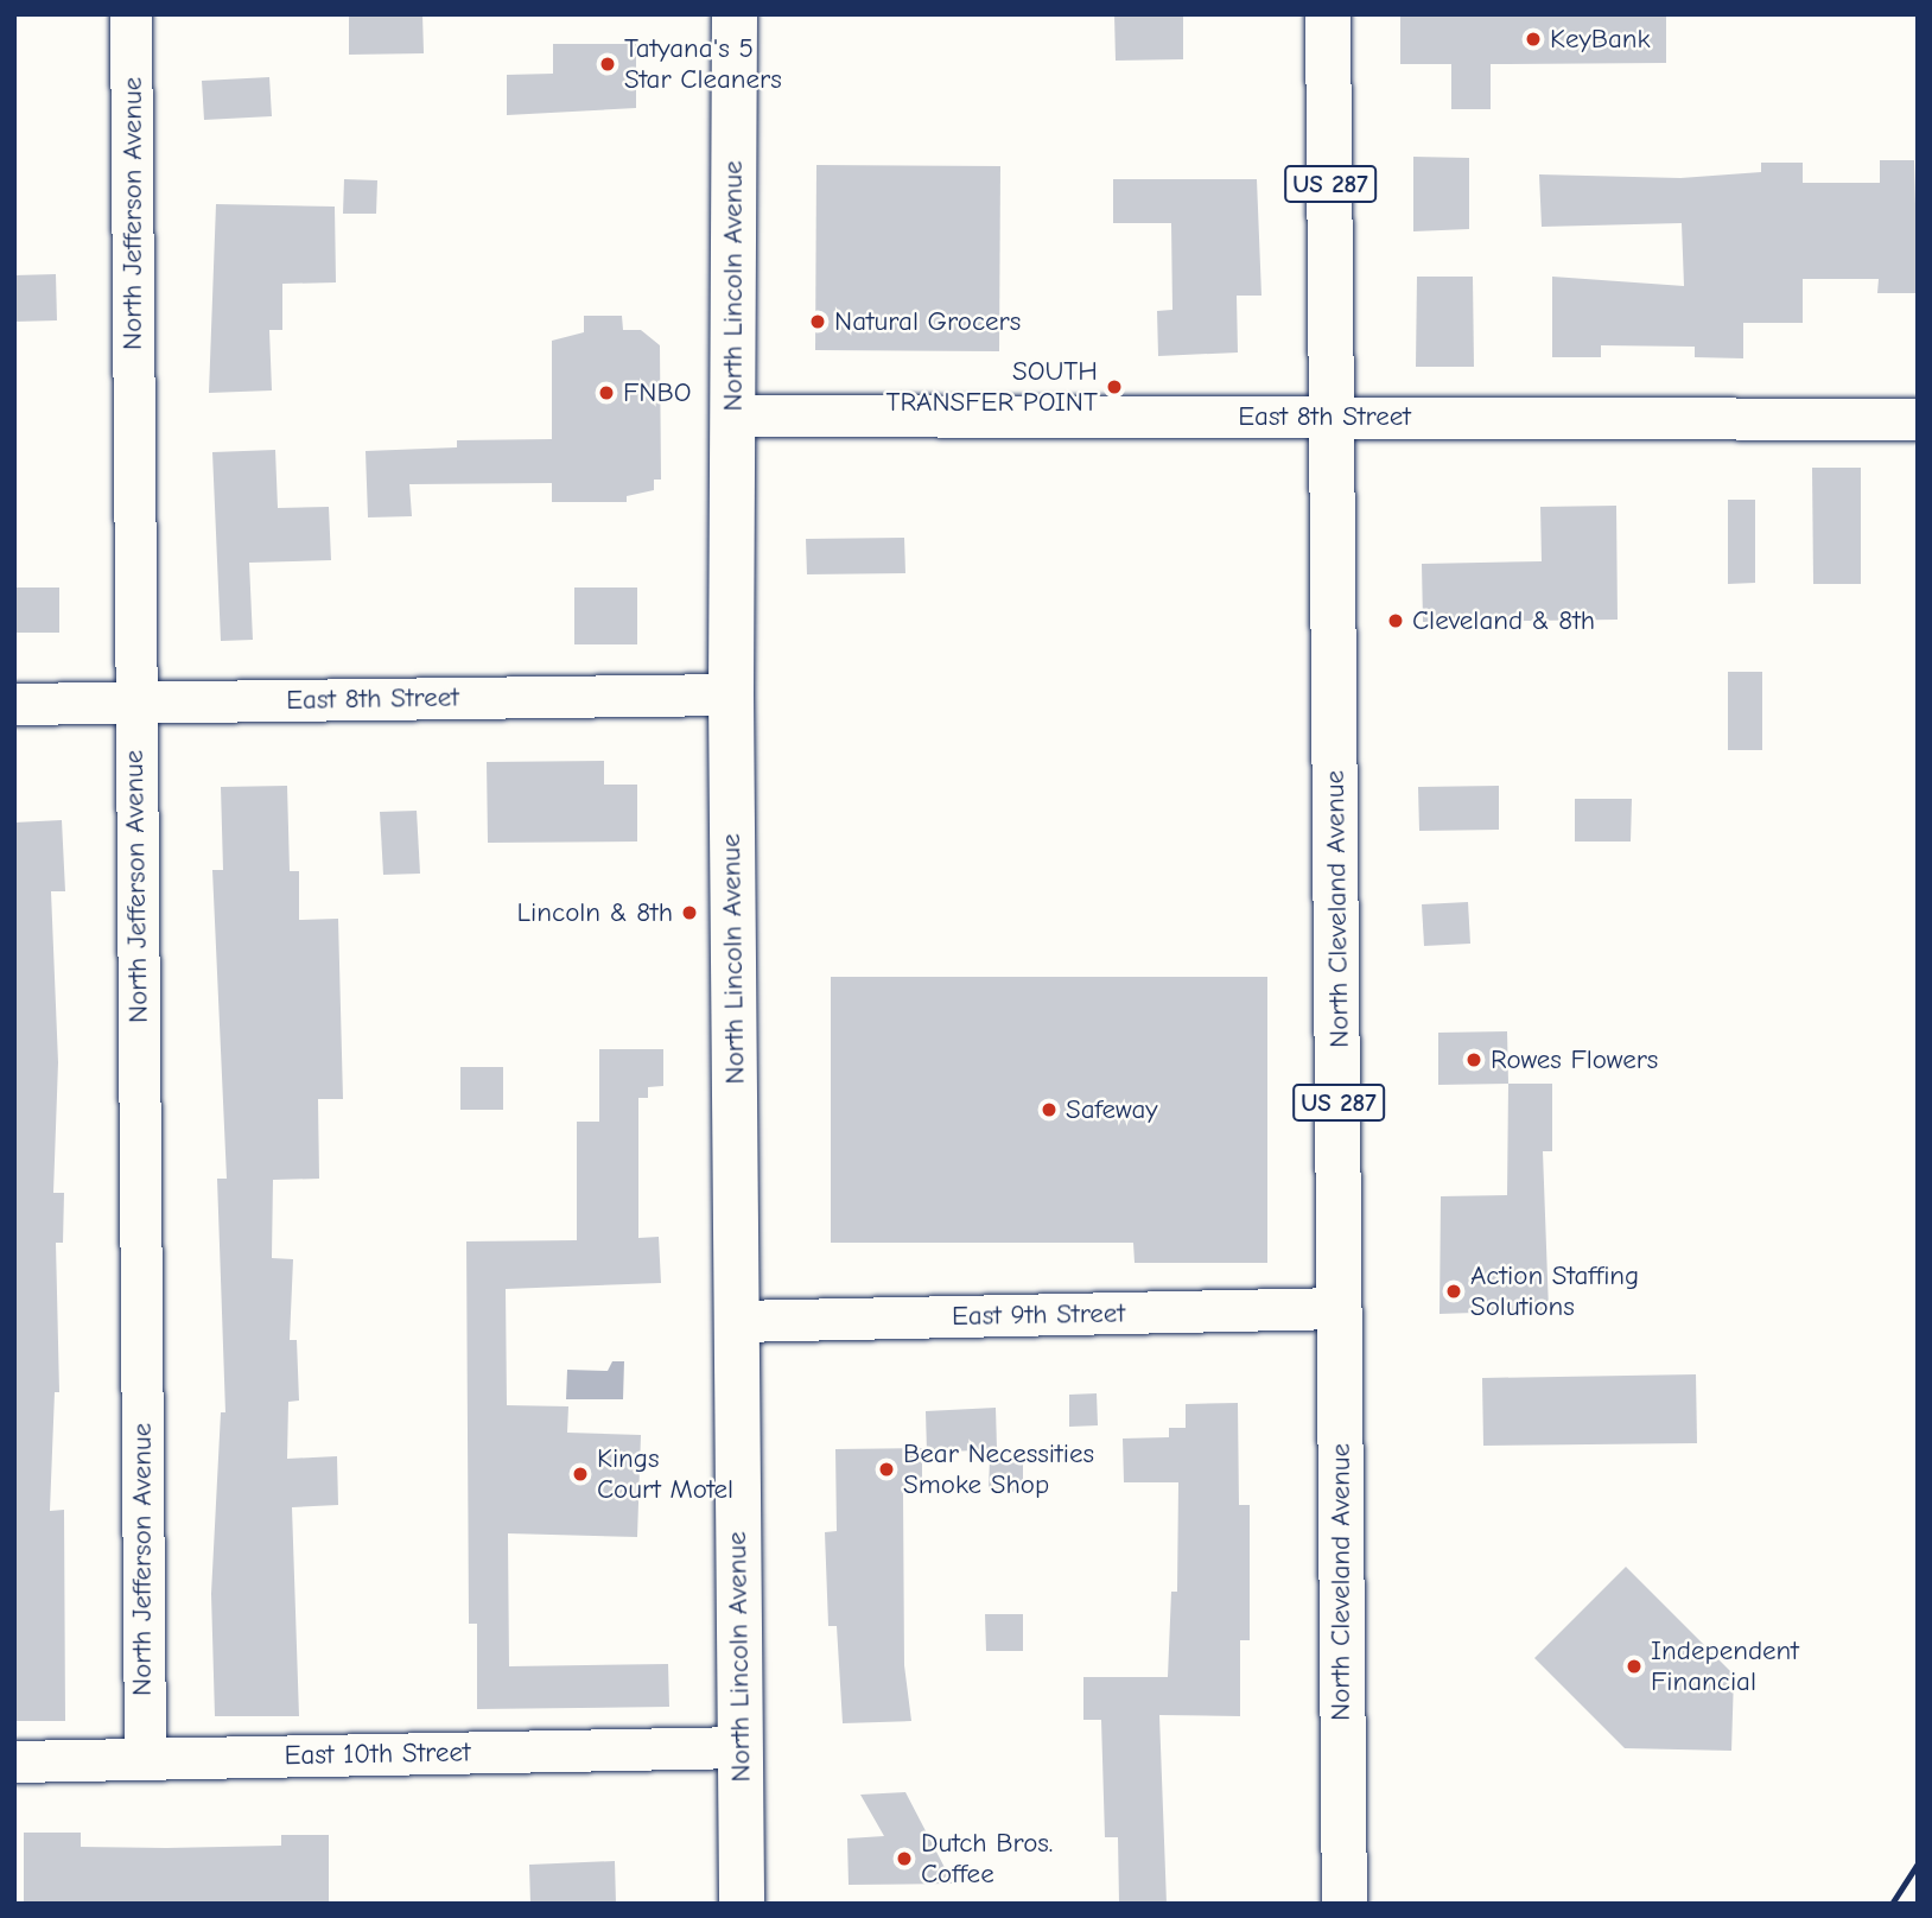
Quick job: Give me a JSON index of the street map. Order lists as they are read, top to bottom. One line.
{"streets":{"highway":["US 287","North Lincoln Avenue","North Cleveland Avenue"],"street":["North Jefferson Avenue","East 8th Street","East 9th Street","East 10th Street"]},"crossings":[["North Jefferson Avenue","East 8th Street"],["North Jefferson Avenue","East 10th Street"],["North Lincoln Avenue","East 8th Street"],["North Lincoln Avenue","East 9th Street"],["North Lincoln Avenue","East 10th Street"],["East 8th Street","North Cleveland Avenue"],["North Cleveland Avenue","East 9th Street"]],"places":["KeyBank","Tatyana's 5 Star Cleaners","Natural Grocers","SOUTH TRANSFER POINT","FNBO","Cleveland & 8th","Lincoln & 8th","Rowes Flowers","Safeway","Action Staffing Solutions","Bear Necessities Smoke Shop","Kings Court Motel","Independent Financial","Dutch Bros. Coffee"]}
